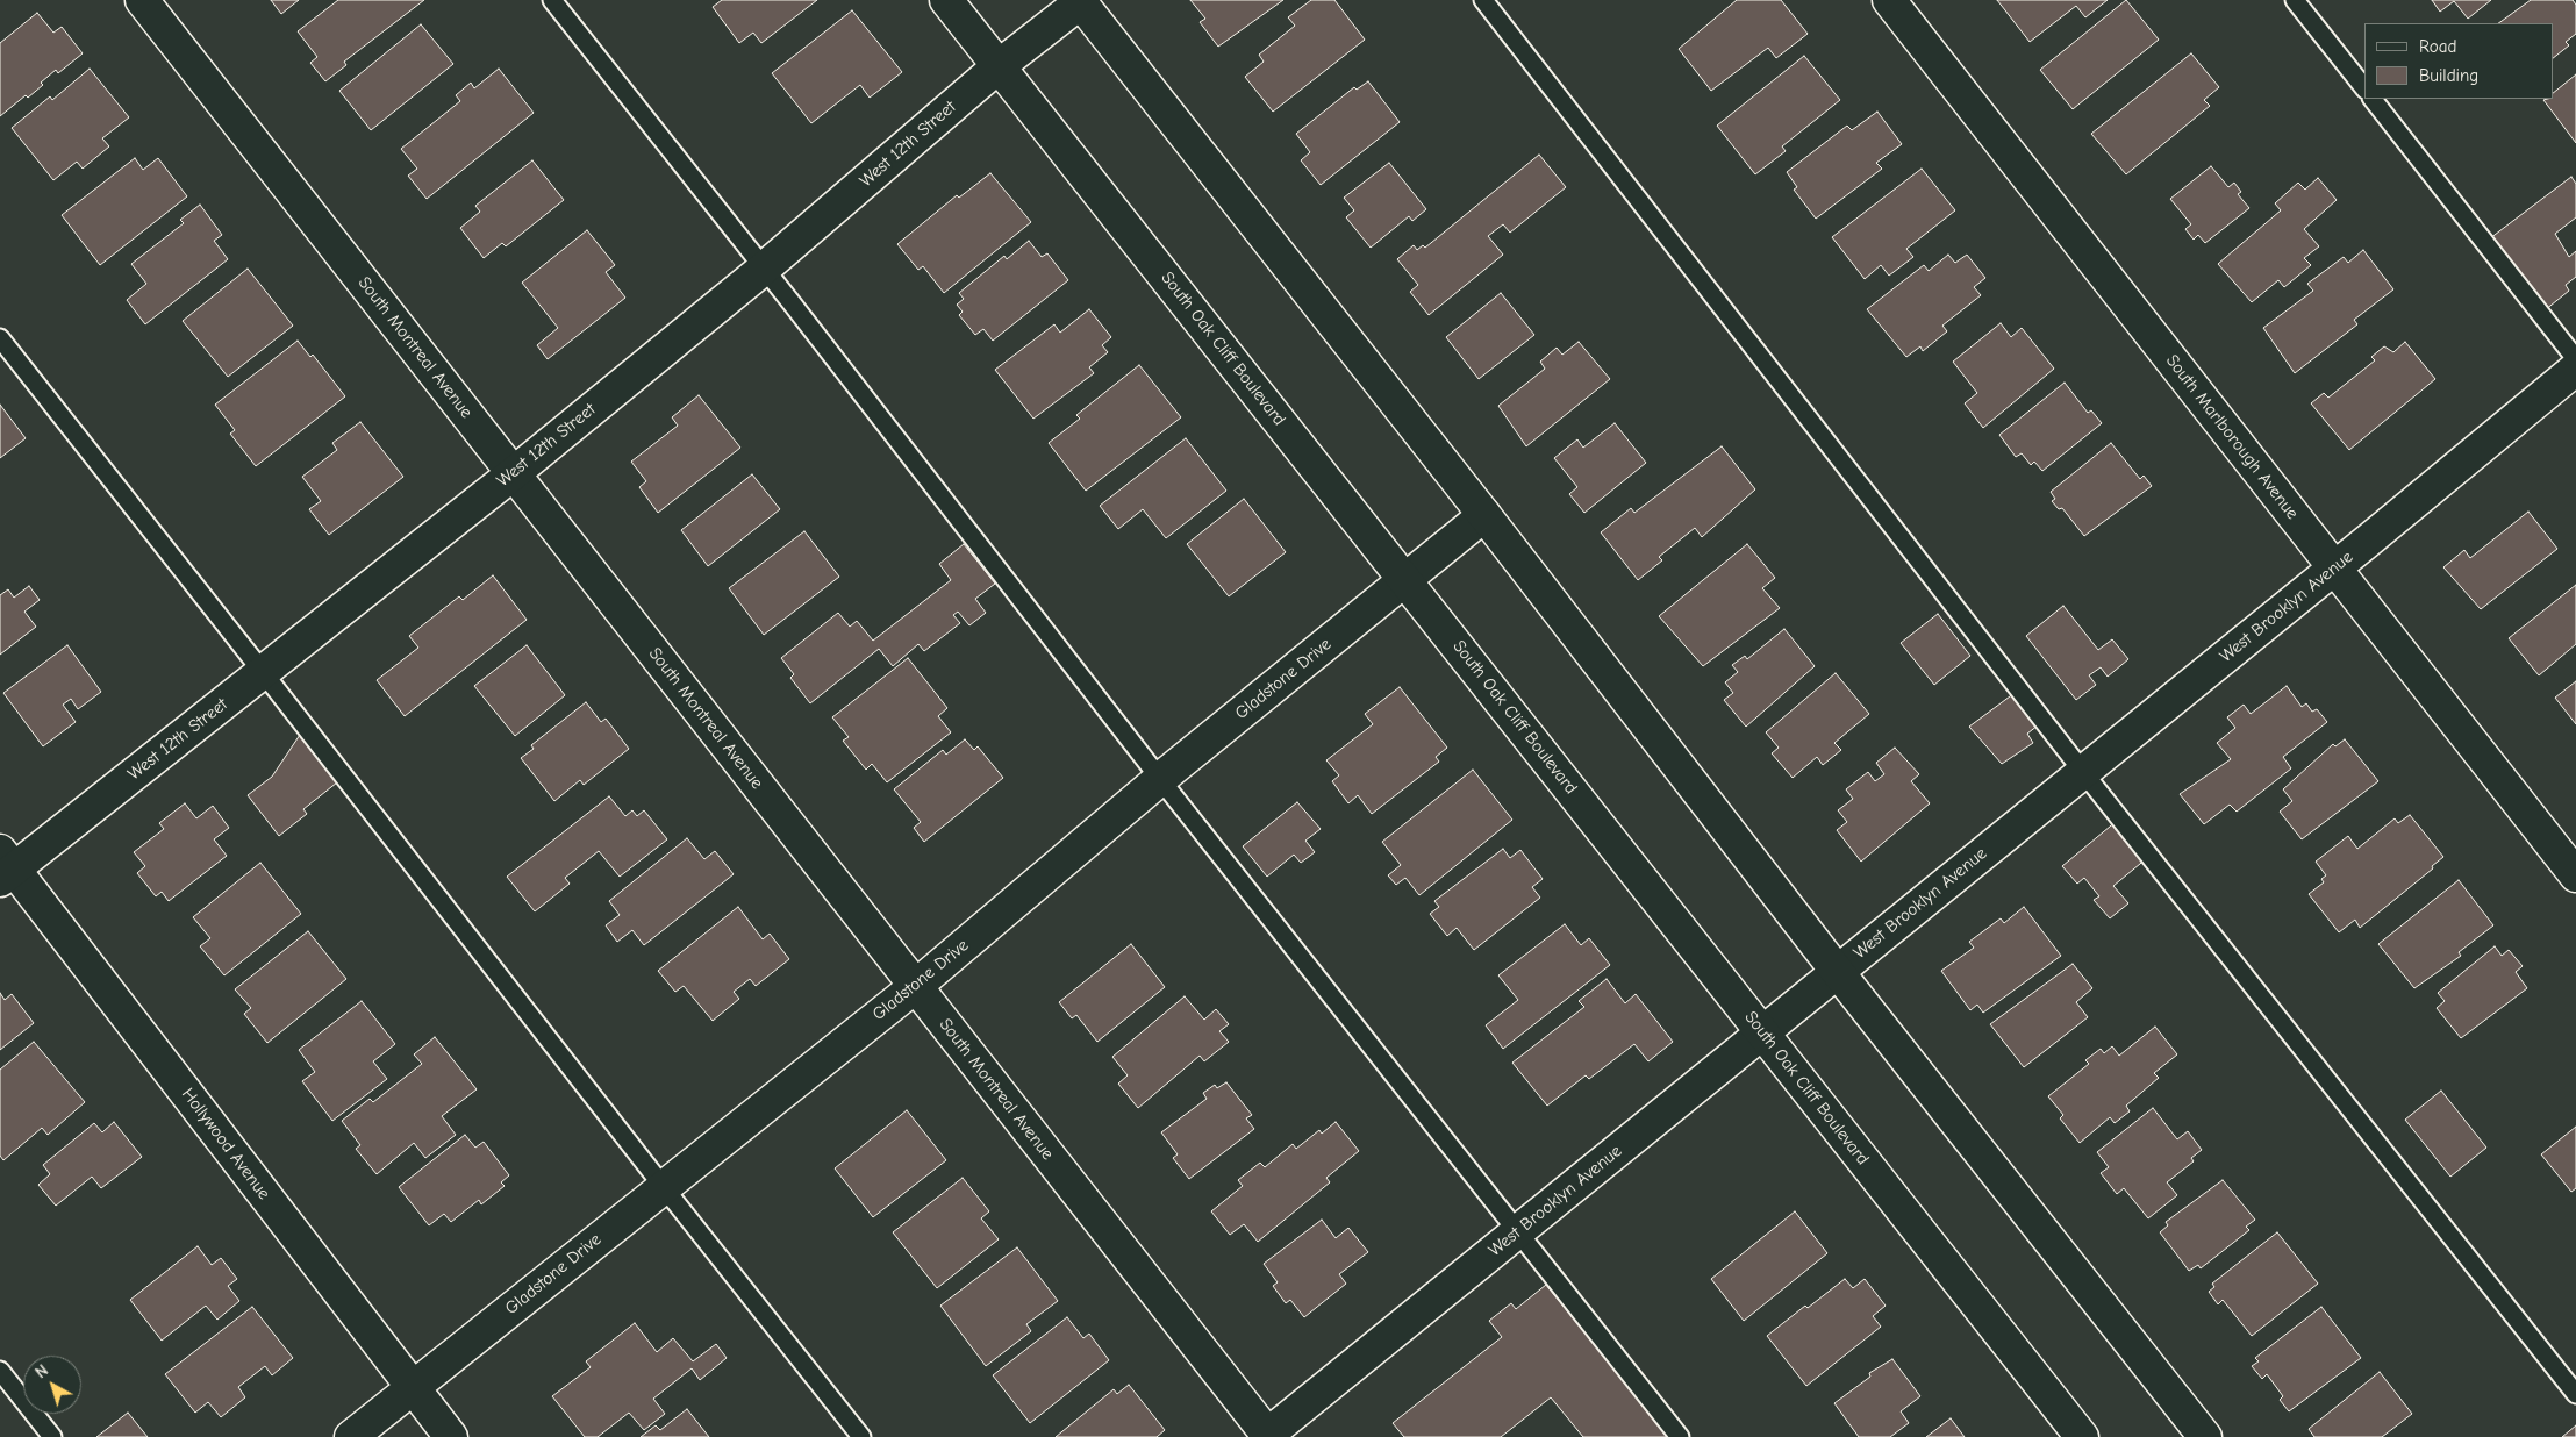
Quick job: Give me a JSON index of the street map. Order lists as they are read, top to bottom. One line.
{"streets":{"street":["West 12th Street","South Montreal Avenue","South Oak Cliff Boulevard","South Marlborough Avenue","West Brooklyn Avenue","Gladstone Drive","Hollywood Avenue"]},"crossings":[["West 12th Street","South Montreal Avenue"],["West 12th Street","South Oak Cliff Boulevard"],["West 12th Street","Hollywood Avenue"],["South Montreal Avenue","West Brooklyn Avenue"],["South Montreal Avenue","Gladstone Drive"],["South Oak Cliff Boulevard","West Brooklyn Avenue"],["South Oak Cliff Boulevard","Gladstone Drive"],["South Marlborough Avenue","West Brooklyn Avenue"],["Gladstone Drive","Hollywood Avenue"]],"legend":["Road","Building"],"north":"top left"}
